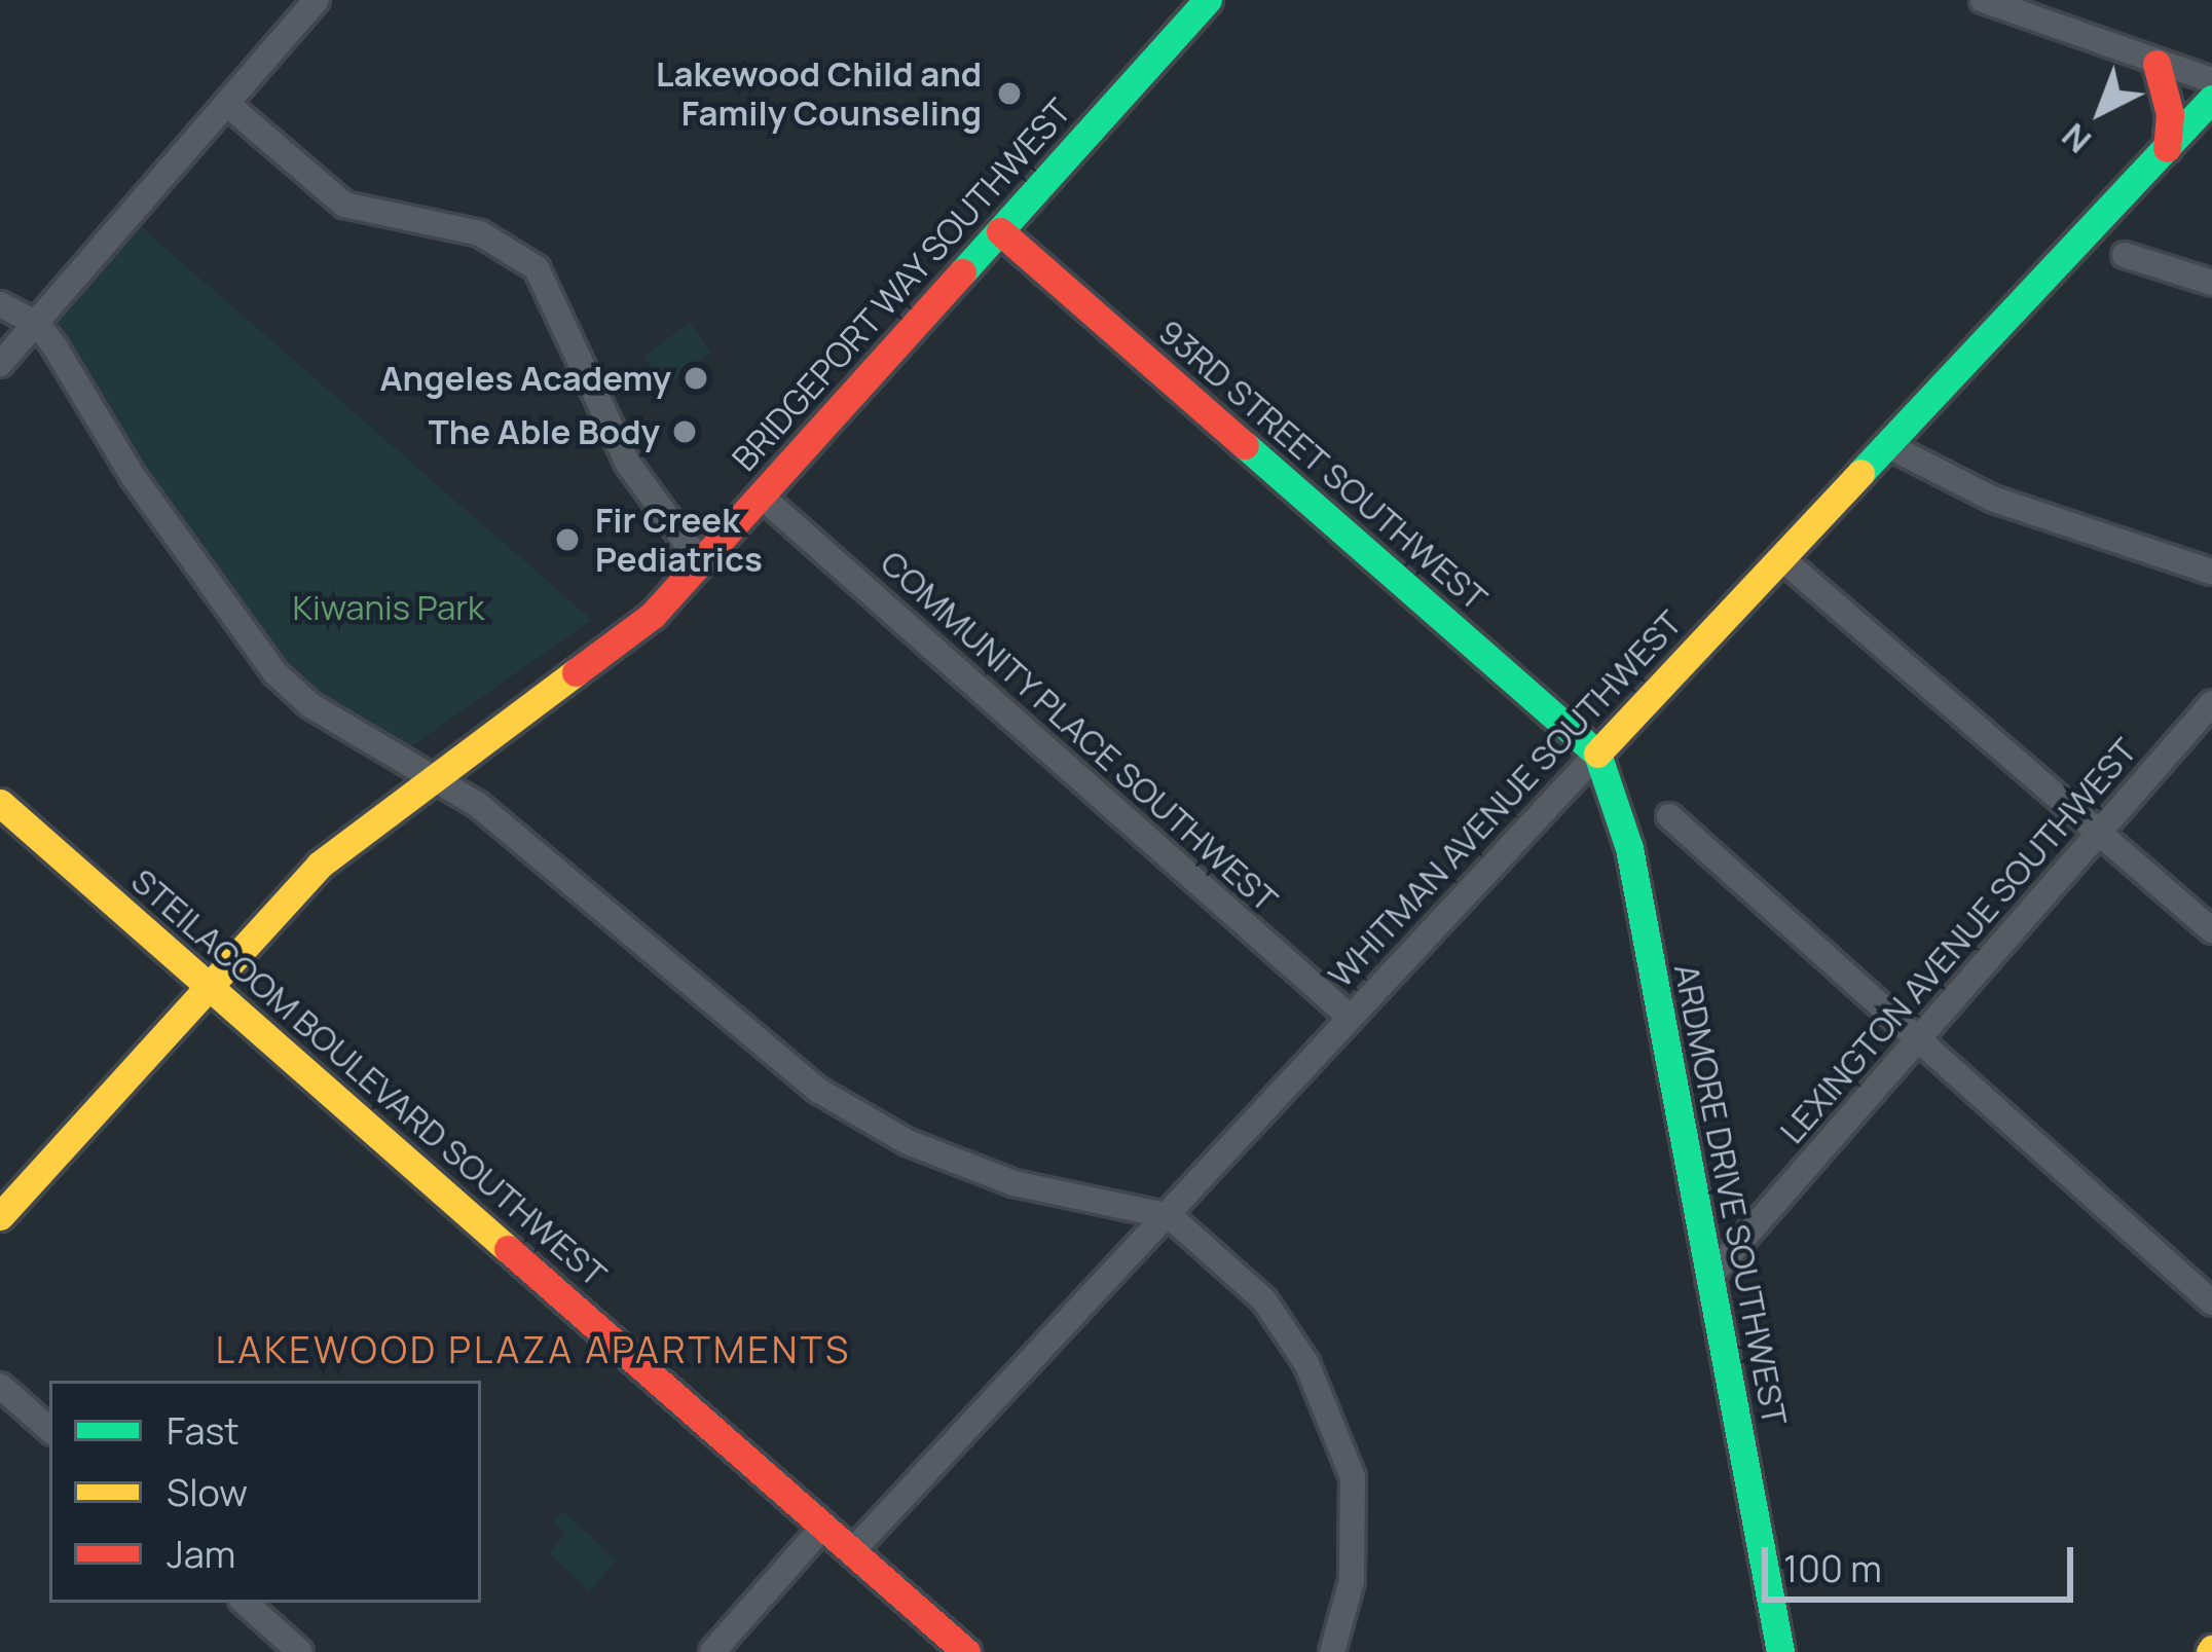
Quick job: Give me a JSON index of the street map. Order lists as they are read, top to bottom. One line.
{"streets":{"main road":["BRIDGEPORT WAY SOUTHWEST","93RD STREET SOUTHWEST","WHITMAN AVENUE SOUTHWEST","STEILACOOM BOULEVARD SOUTHWEST","ARDMORE DRIVE SOUTHWEST"],"street":["COMMUNITY PLACE SOUTHWEST","LEXINGTON AVENUE SOUTHWEST"]},"crossings":[["BRIDGEPORT WAY SOUTHWEST","93RD STREET SOUTHWEST"],["BRIDGEPORT WAY SOUTHWEST","COMMUNITY PLACE SOUTHWEST"],["BRIDGEPORT WAY SOUTHWEST","STEILACOOM BOULEVARD SOUTHWEST"],["93RD STREET SOUTHWEST","WHITMAN AVENUE SOUTHWEST"],["93RD STREET SOUTHWEST","ARDMORE DRIVE SOUTHWEST"],["COMMUNITY PLACE SOUTHWEST","WHITMAN AVENUE SOUTHWEST"],["WHITMAN AVENUE SOUTHWEST","STEILACOOM BOULEVARD SOUTHWEST"],["WHITMAN AVENUE SOUTHWEST","ARDMORE DRIVE SOUTHWEST"],["LEXINGTON AVENUE SOUTHWEST","ARDMORE DRIVE SOUTHWEST"]],"districts":["LAKEWOOD PLAZA APARTMENTS"],"parks":["Kiwanis Park"],"places":["Lakewood Child and Family Counseling","Angeles Academy","The Able Body","Fir Creek Pediatrics"],"legend":["Fast","Slow","Jam"],"scale_bar":"100 m","north":"bottom left"}
